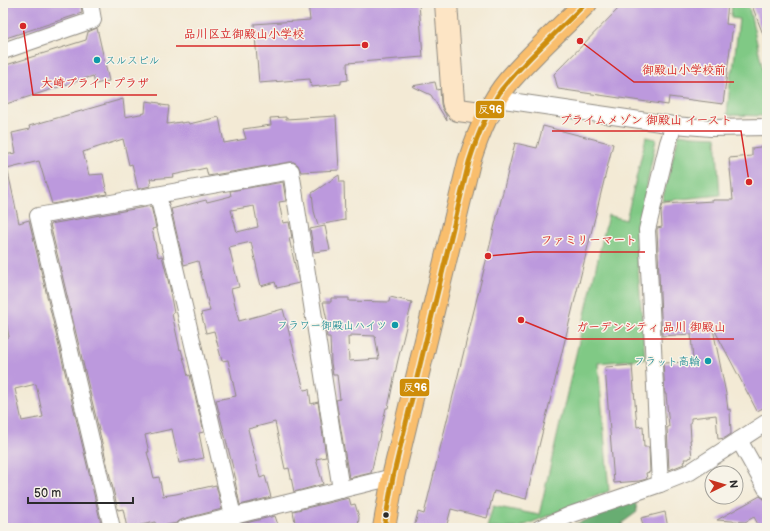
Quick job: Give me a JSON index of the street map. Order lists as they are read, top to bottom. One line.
{"places":["大崎ブライトプラザ","御殿山小学校前","品川区立御殿山小学校","スルスビル","プライムメゾン 御殿山 イースト","ファミリーマート","ガーデンシティ 品川 御殿山","フラワー御殿山ハイツ","フラット高輪"],"lines":["transit line 反96"],"scale_bar":"50 m","north":"right"}
